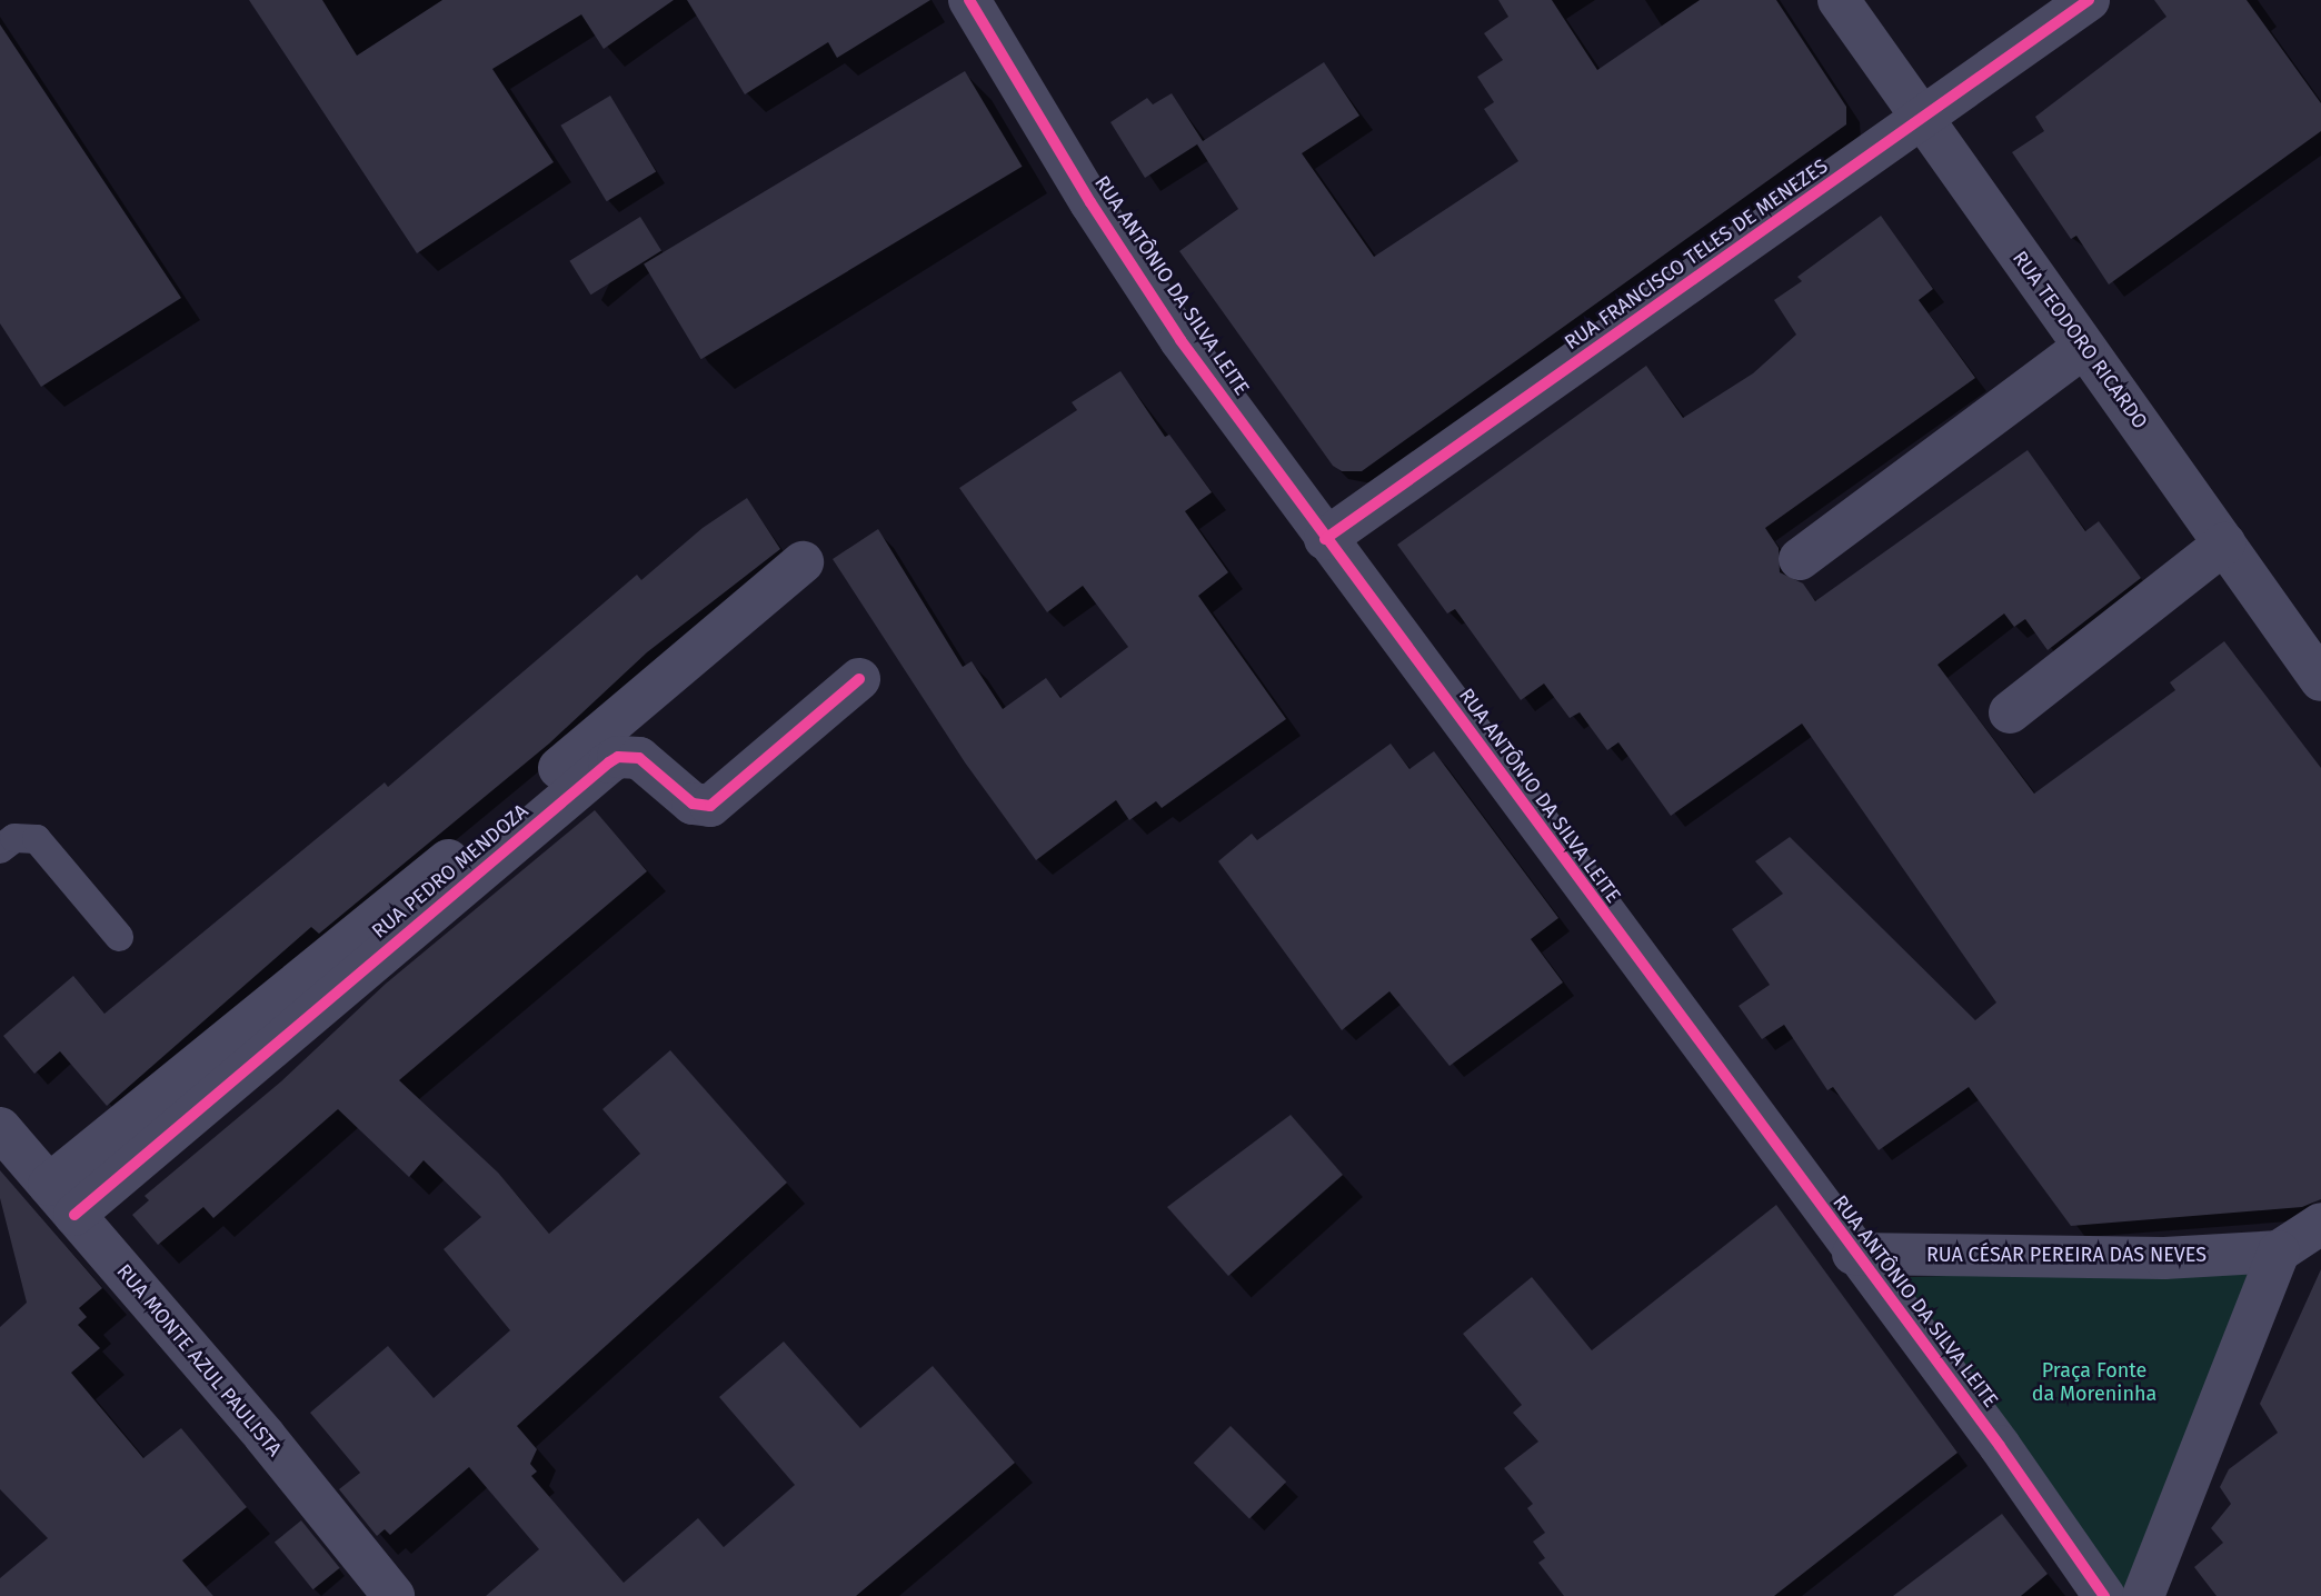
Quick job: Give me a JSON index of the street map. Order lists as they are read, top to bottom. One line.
{"streets":{"street":["RUA FRANCISCO TELES DE MENEZES","RUA ANTÔNIO DA SILVA LEITE","RUA TEODORO RICARDO","RUA PEDRO MENDOZA","RUA CÉSAR PEREIRA DAS NEVES","RUA MONTE AZUL PAULISTA"]},"crossings":[["RUA FRANCISCO TELES DE MENEZES","RUA ANTÔNIO DA SILVA LEITE"],["RUA FRANCISCO TELES DE MENEZES","RUA TEODORO RICARDO"],["RUA ANTÔNIO DA SILVA LEITE","RUA CÉSAR PEREIRA DAS NEVES"],["RUA PEDRO MENDOZA","RUA MONTE AZUL PAULISTA"]],"parks":["Praça Fonte da Moreninha"]}
